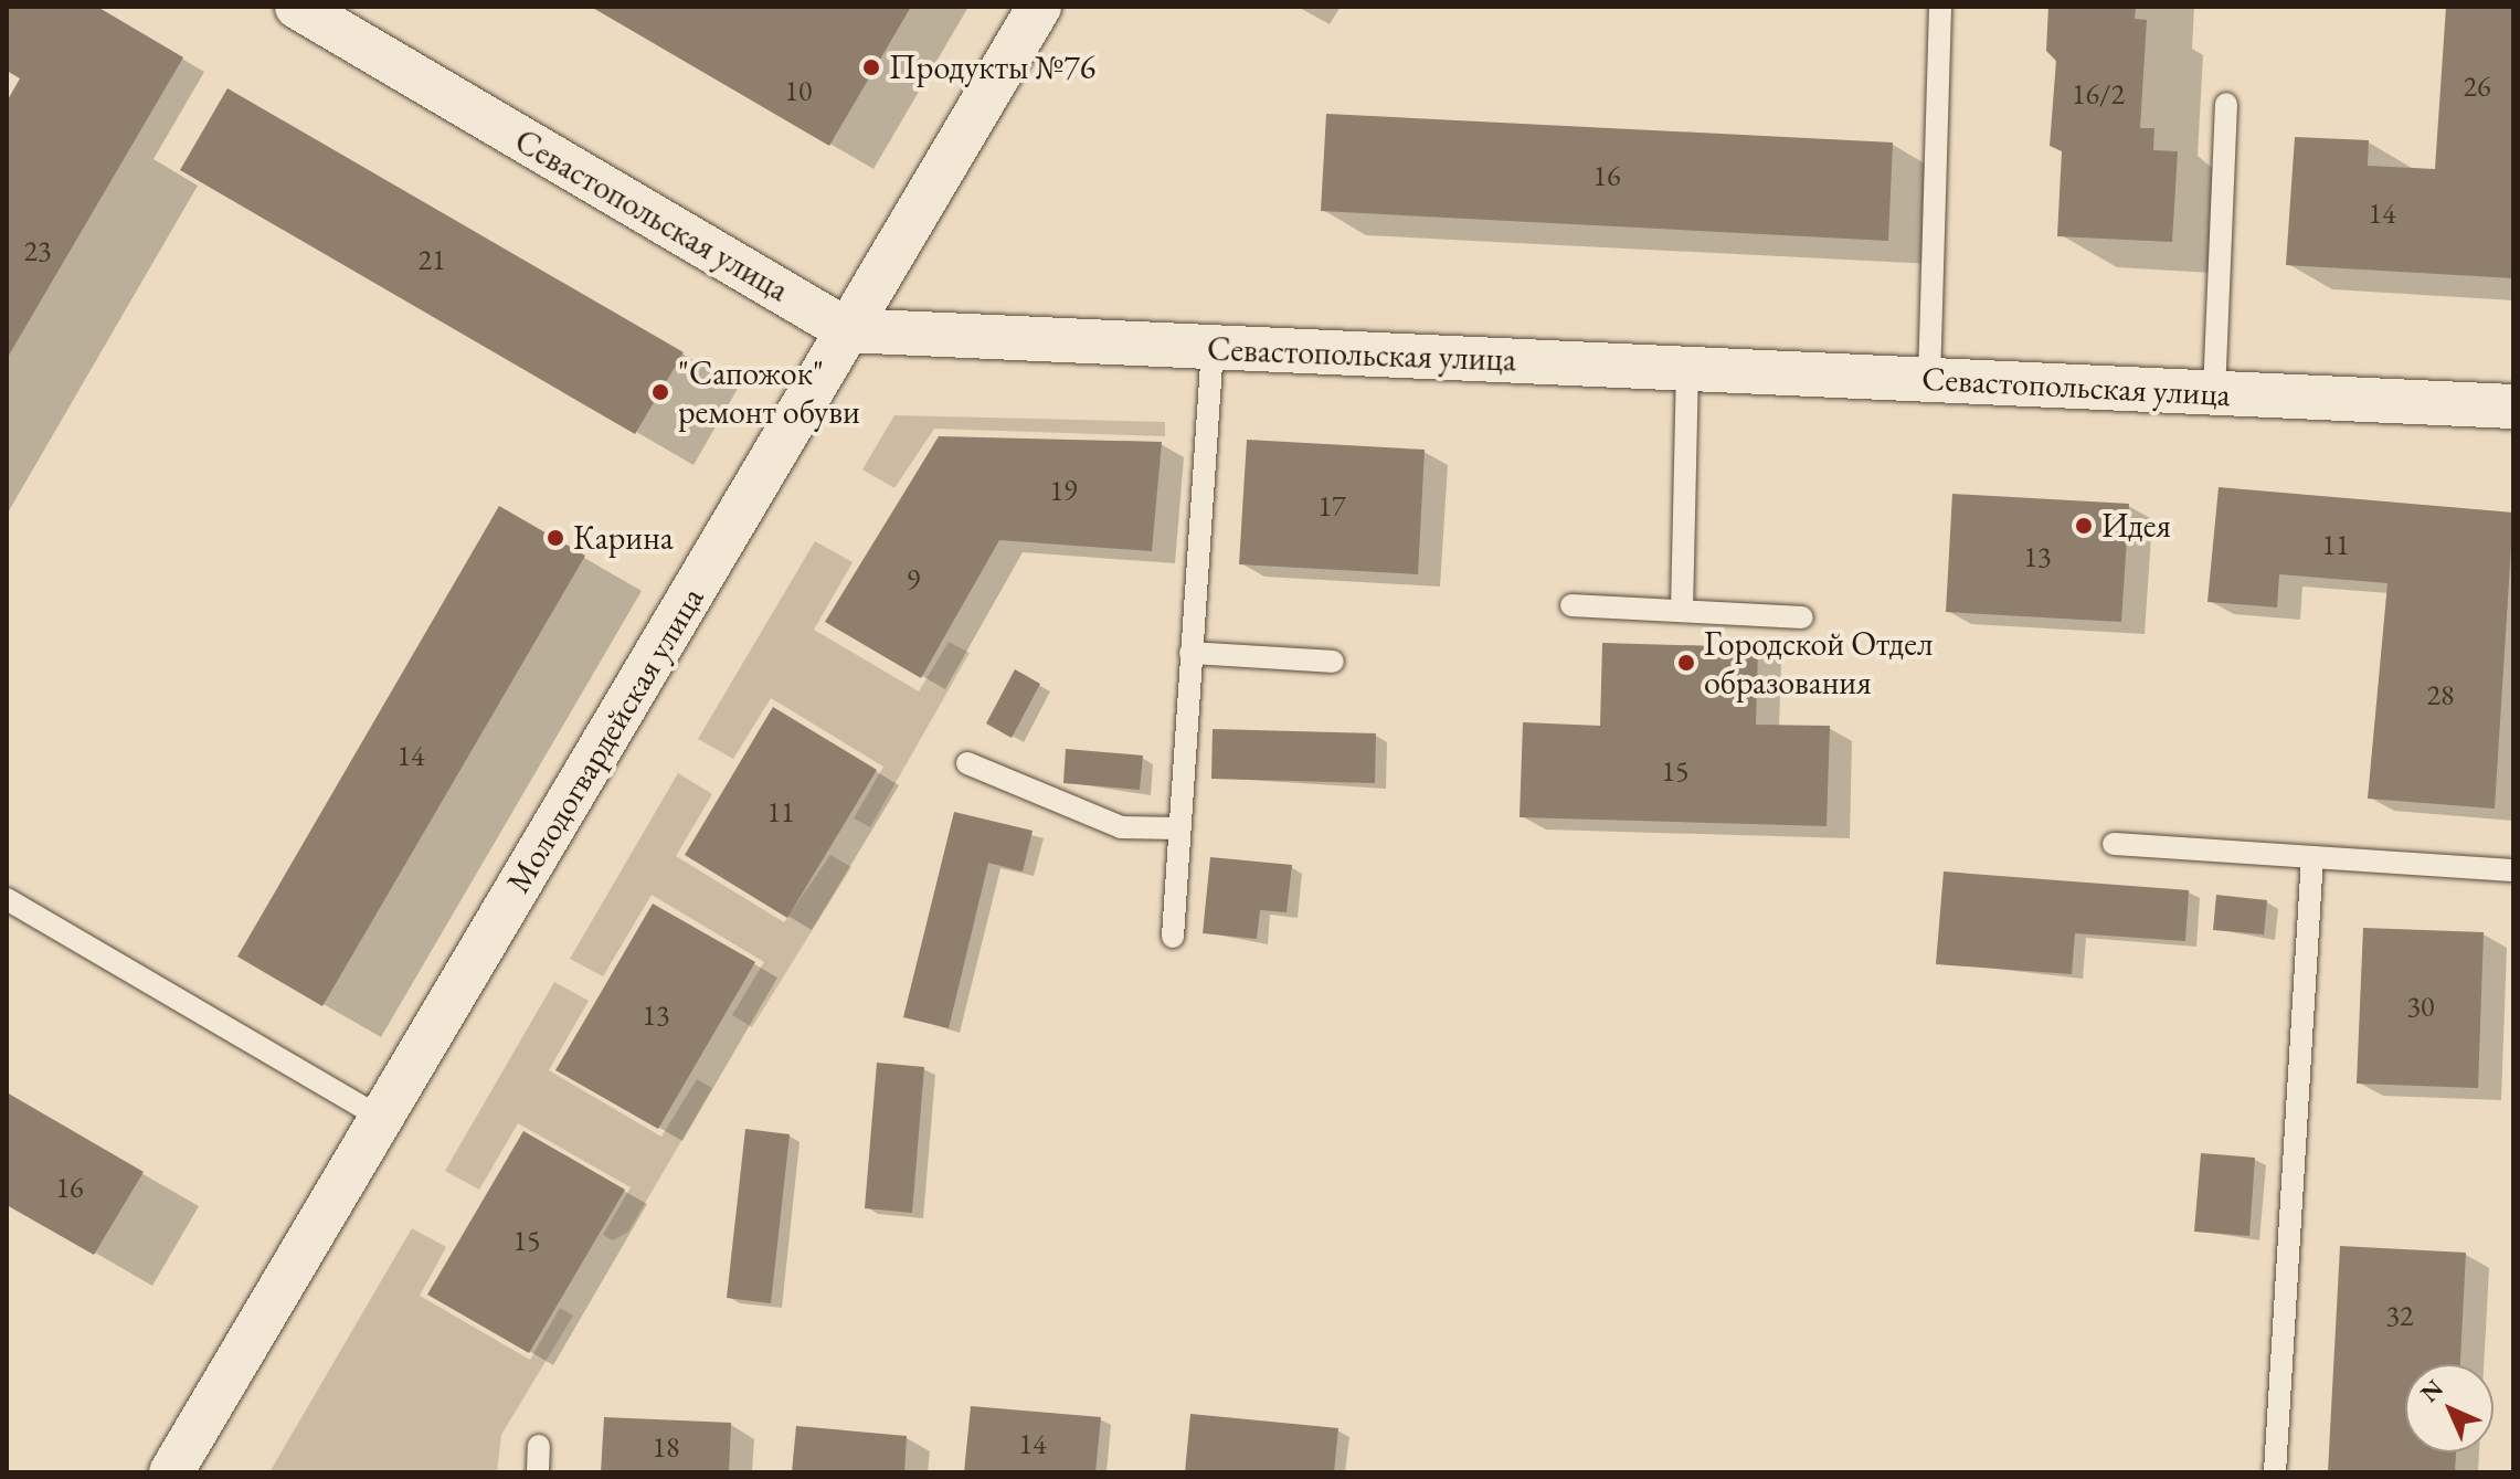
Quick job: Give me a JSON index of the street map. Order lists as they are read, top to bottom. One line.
{"streets":{"street":["Севастопольская улица","Молодогвардейская улица"]},"crossings":[["Севастопольская улица","Молодогвардейская улица"]],"places":["Продукты №76","\"Сапожок\" ремонт обуви","Идея","Карина","Городской Отдел образования"],"house_numbers":["26","10","16/2","16","14","23","21","19","17","11","13","9","28","14","15","11","30","13","16","15","32","14","18"],"north":"top left"}
